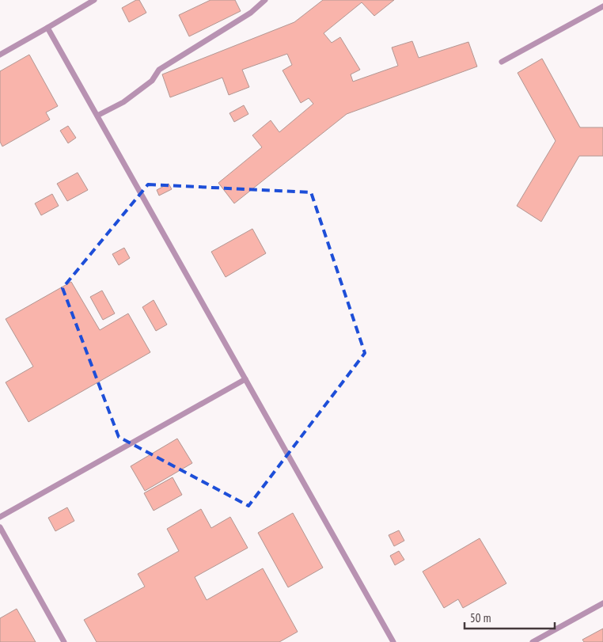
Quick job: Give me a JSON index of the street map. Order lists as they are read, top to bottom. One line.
{"scale_bar":"50 m"}
